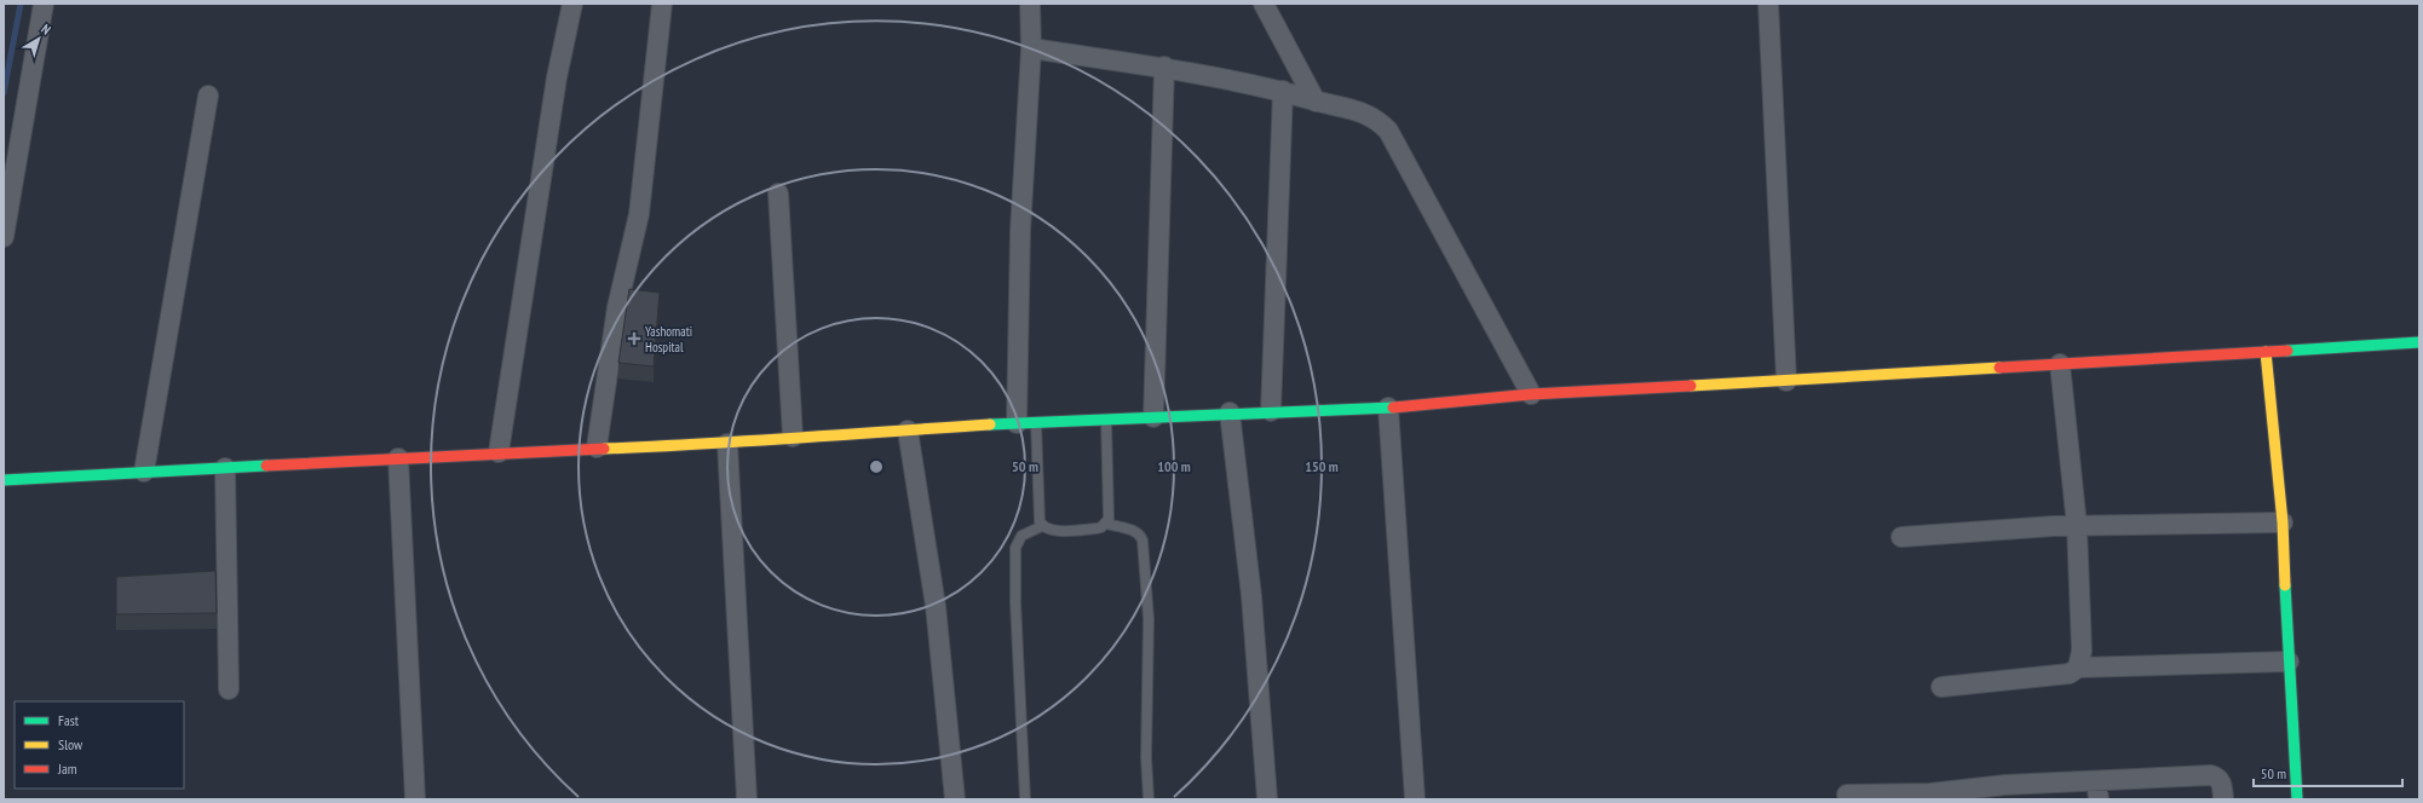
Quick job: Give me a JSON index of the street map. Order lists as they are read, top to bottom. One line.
{"places":{"health":["Yashomati Hospital"]},"legend":["Fast","Slow","Jam"],"scale_bar":"50 m","north":"top right","rings":["50 m","100 m","150 m"]}
